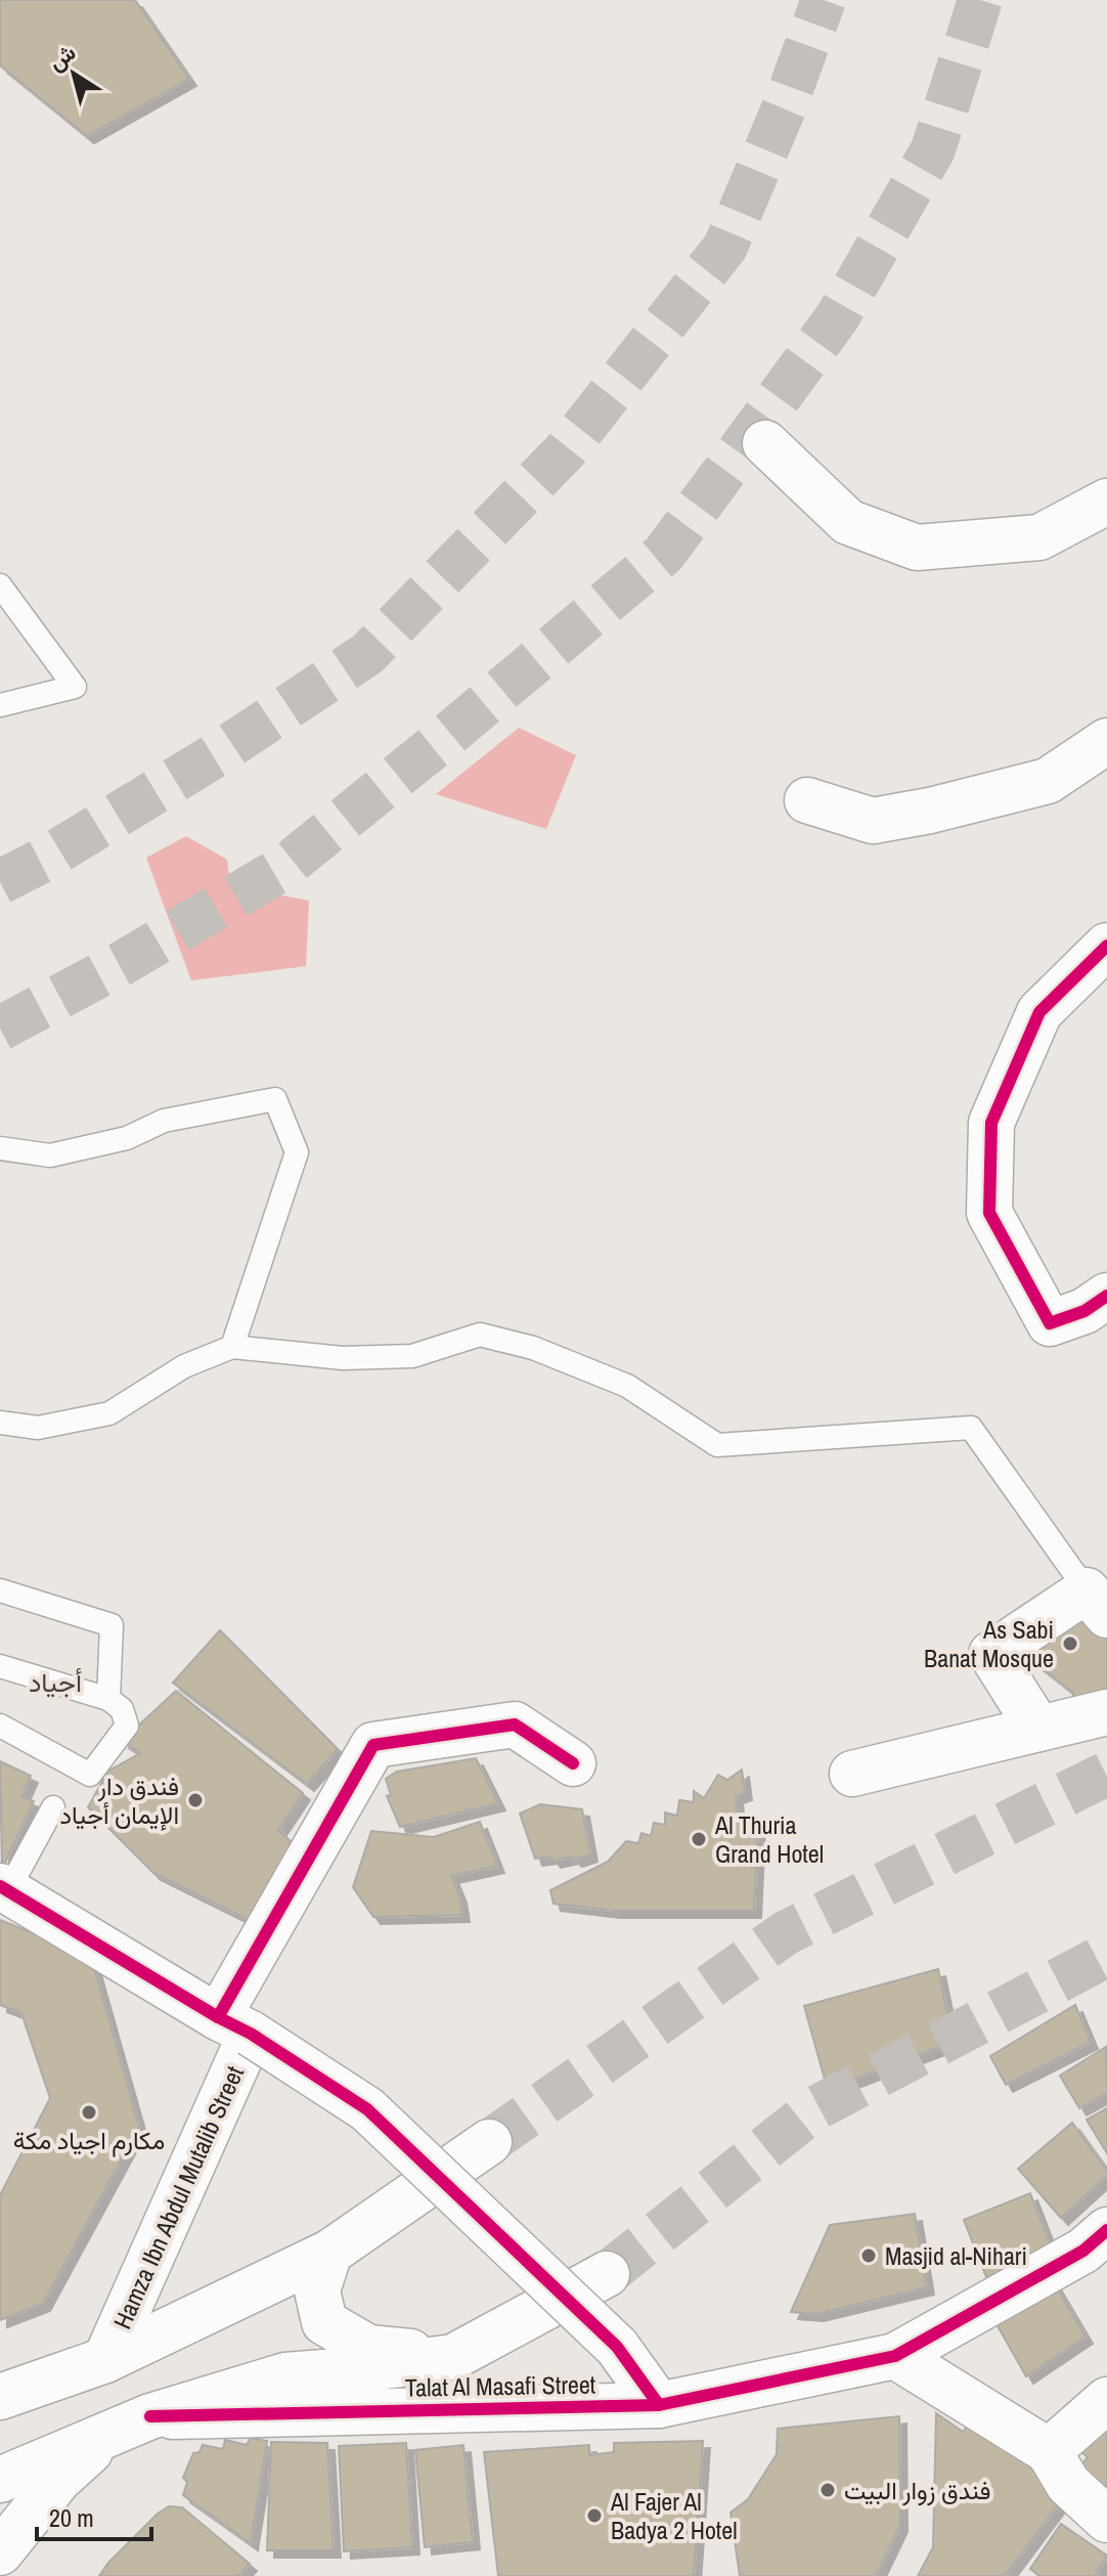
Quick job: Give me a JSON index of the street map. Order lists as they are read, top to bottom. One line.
{"streets":{"street":["Hamza Ibn Abdul Mutalib Street","Talat Al Masafi Street"]},"districts":["أجياد"],"places":["As Sabi Banat Mosque","فندق دار الإيمان أجياد","Al Thuria Grand Hotel","مكارم اجياد مكة","Masjid al-Nihari","فندق زوار البيت","Al Fajer Al Badya 2 Hotel"],"scale_bar":"20 m","north":"top left"}
